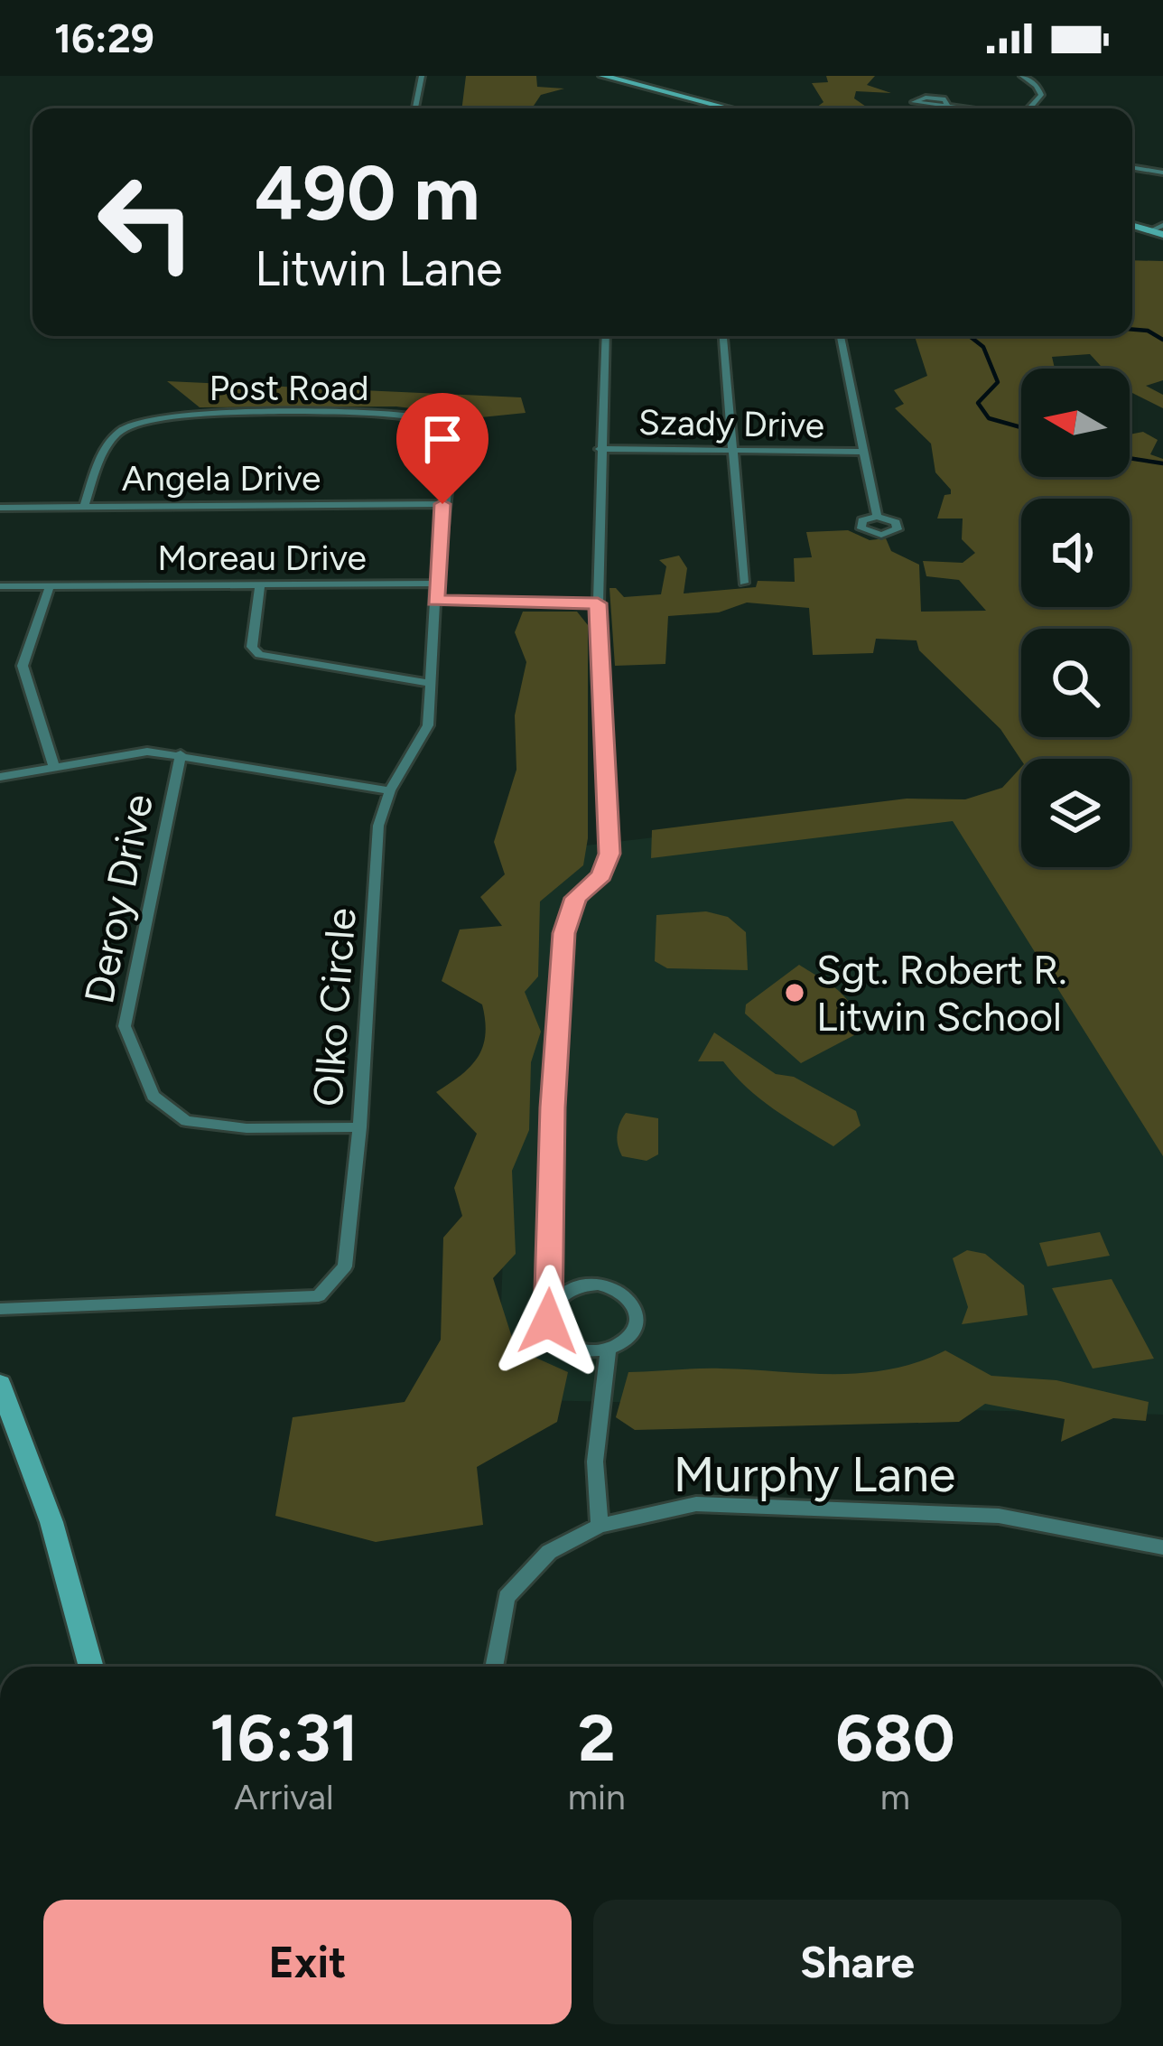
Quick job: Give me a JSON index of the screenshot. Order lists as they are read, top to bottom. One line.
{"streets":{"street":["Post Road","Szady Drive","Angela Drive","Moreau Drive","Deroy Drive","Olko Circle","Murphy Lane"]},"crossings":[["Post Road","Angela Drive"],["Post Road","Moreau Drive"],["Deroy Drive","Olko Circle"]],"places":["Sgt. Robert R. Litwin School"],"north":"left","page":{"status":"16:29","turn":["490 m","Litwin Lane"],"eta":["16:31","Arrival","2","min","680","m"],"buttons":["Exit","Share"]}}
